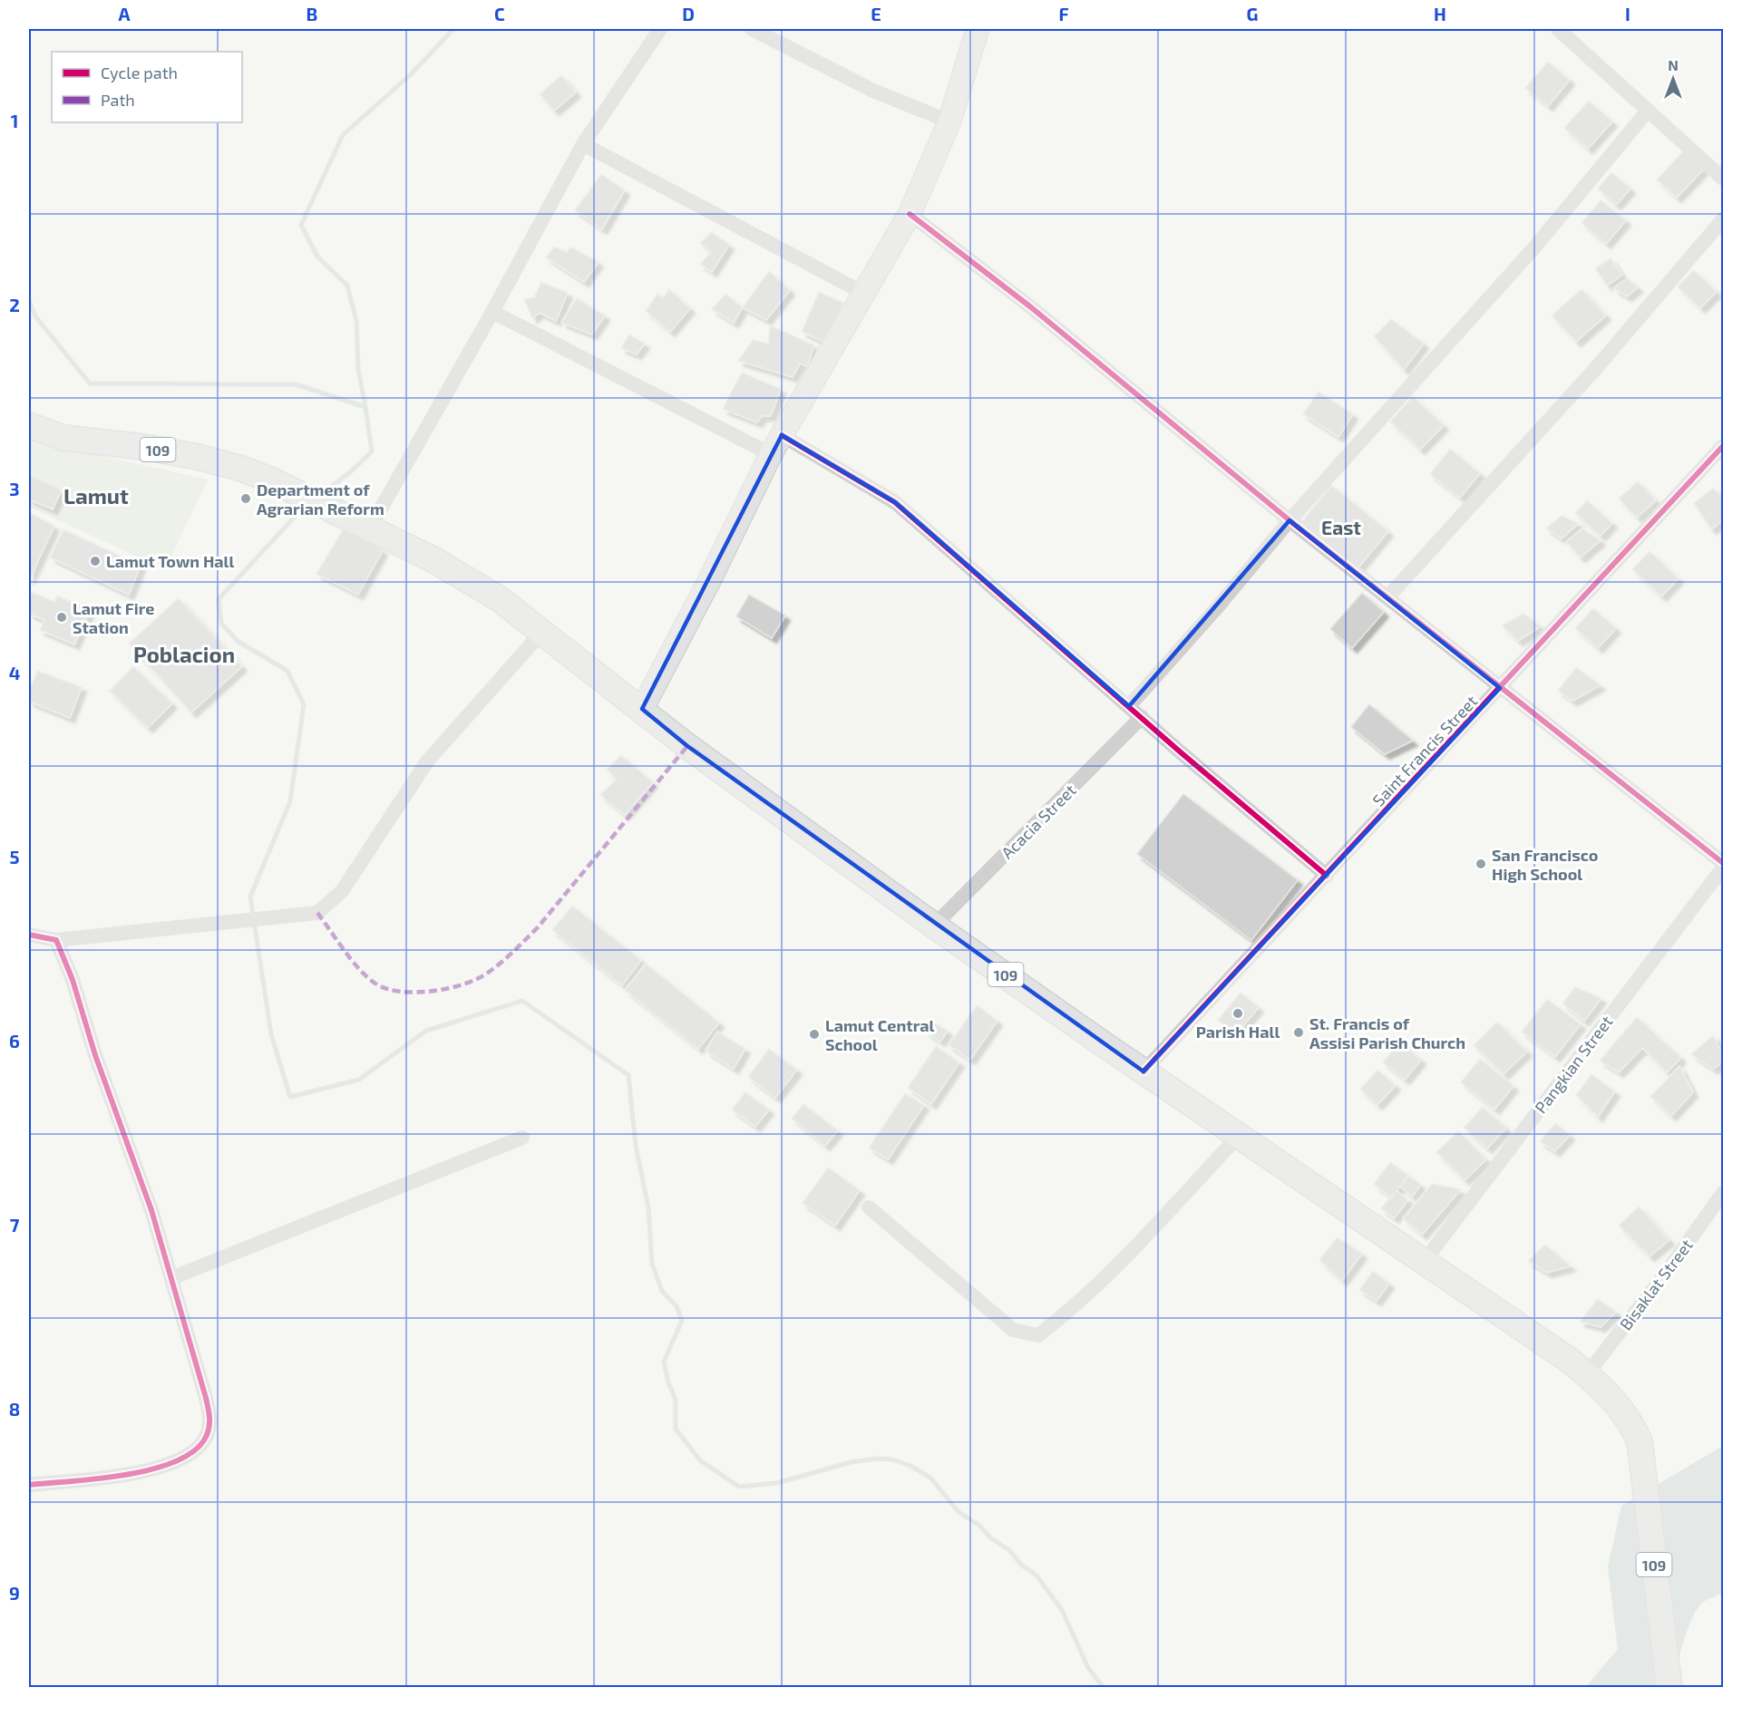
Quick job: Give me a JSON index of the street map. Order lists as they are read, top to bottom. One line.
{"streets":{"main road":["109"],"street":["Saint Francis Street","Acacia Street","Pangkian Street","Bisaklat Street"]},"crossings":[["109","Saint Francis Street"],["109","Acacia Street"],["109","Pangkian Street"],["109","Bisaklat Street"]],"districts":["Lamut","East","Poblacion"],"places":["Department of Agrarian Reform","Lamut Town Hall","Lamut Fire Station","San Francisco High School","Parish Hall","St. Francis of Assisi Parish Church","Lamut Central School"],"legend":["Cycle path","Path"],"north":"top","grid":{"columns":["A","B","C","D","E","F","G","H","I"],"rows":["1","2","3","4","5","6","7","8","9"]}}
